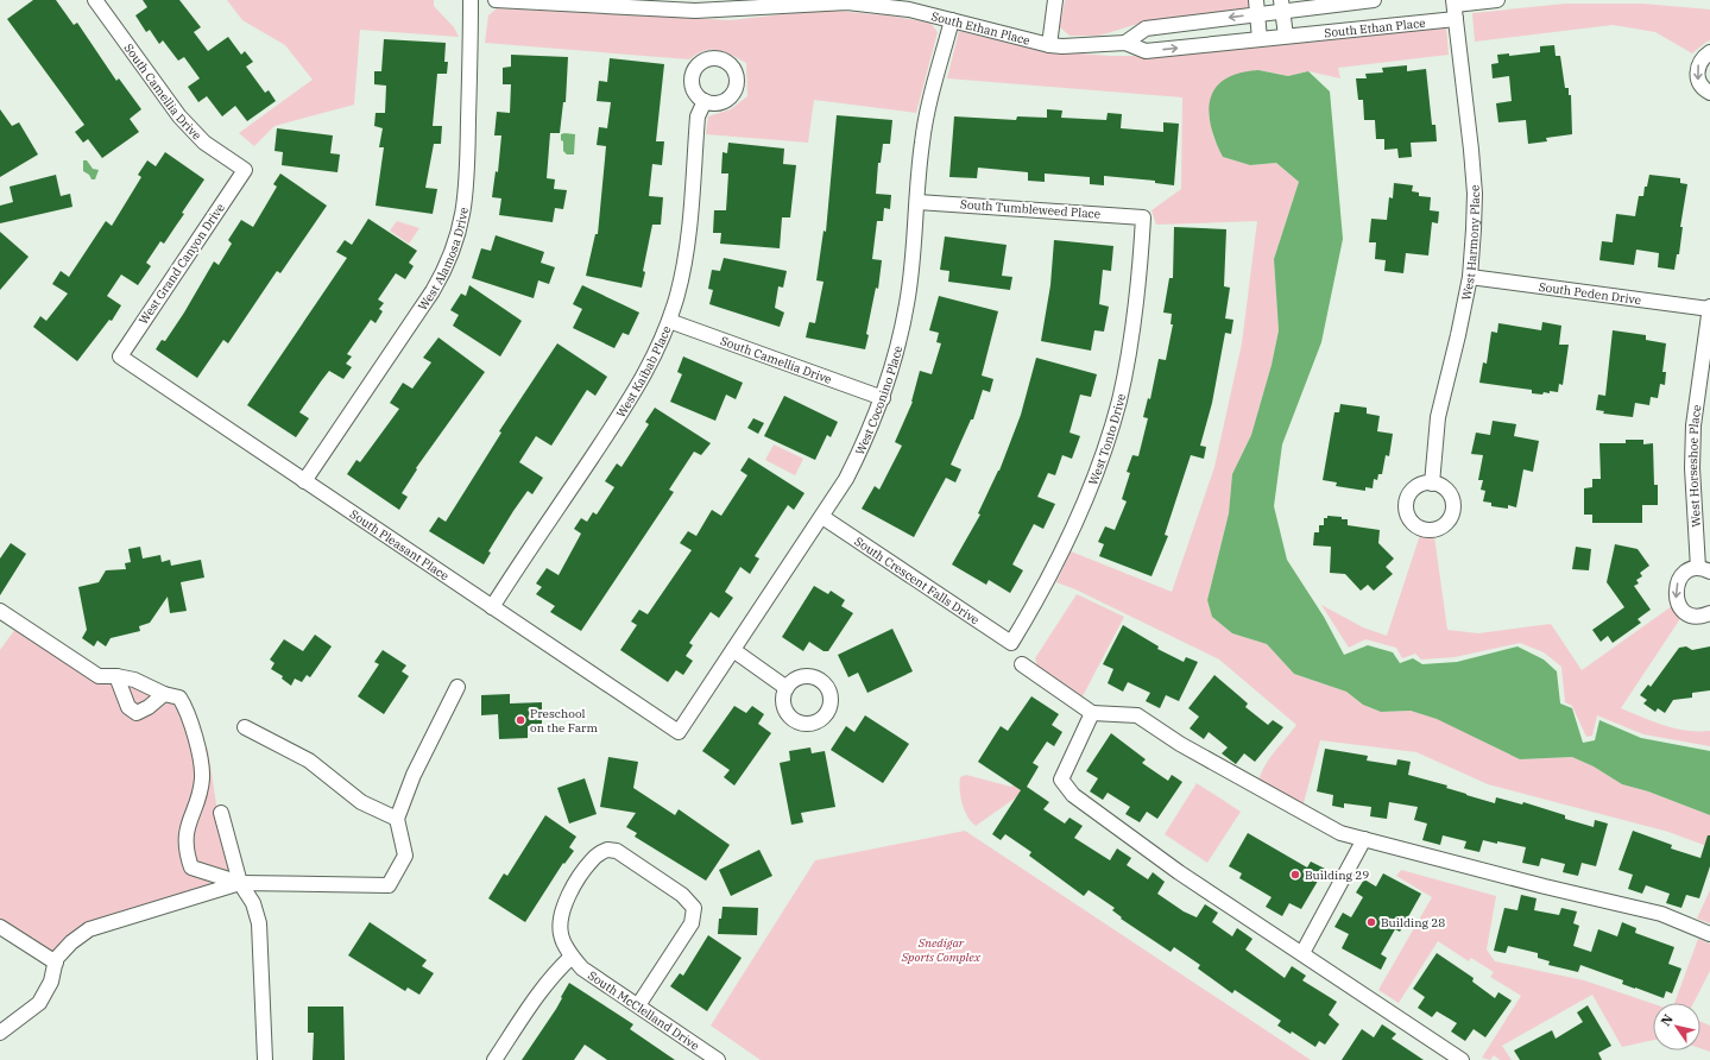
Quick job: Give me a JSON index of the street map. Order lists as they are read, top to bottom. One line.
{"streets":{"street":["South Ethan Place","South Camellia Drive","South Tumbleweed Place","West Harmony Place","West Alamosa Drive","West Grand Canyon Drive","South Peden Drive","West Kaibab Place","West Coconino Place","West Tonto Drive","West Horseshoe Place","South Pleasant Place","South Crescent Falls Drive","South McClelland Drive"]},"crossings":[["South Ethan Place","West Harmony Place"],["South Ethan Place","West Coconino Place"],["South Camellia Drive","West Grand Canyon Drive"],["South Camellia Drive","West Kaibab Place"],["South Camellia Drive","West Coconino Place"],["South Tumbleweed Place","West Coconino Place"],["South Tumbleweed Place","West Tonto Drive"],["West Harmony Place","South Peden Drive"],["West Alamosa Drive","South Pleasant Place"],["West Grand Canyon Drive","South Pleasant Place"],["South Peden Drive","West Horseshoe Place"],["West Kaibab Place","South Pleasant Place"],["West Coconino Place","South Pleasant Place"],["West Coconino Place","South Crescent Falls Drive"],["West Tonto Drive","South Crescent Falls Drive"]],"parks":["Snedigar Sports Complex"],"places":["Preschool on the Farm","Building 29","Building 28"],"north":"top left"}
